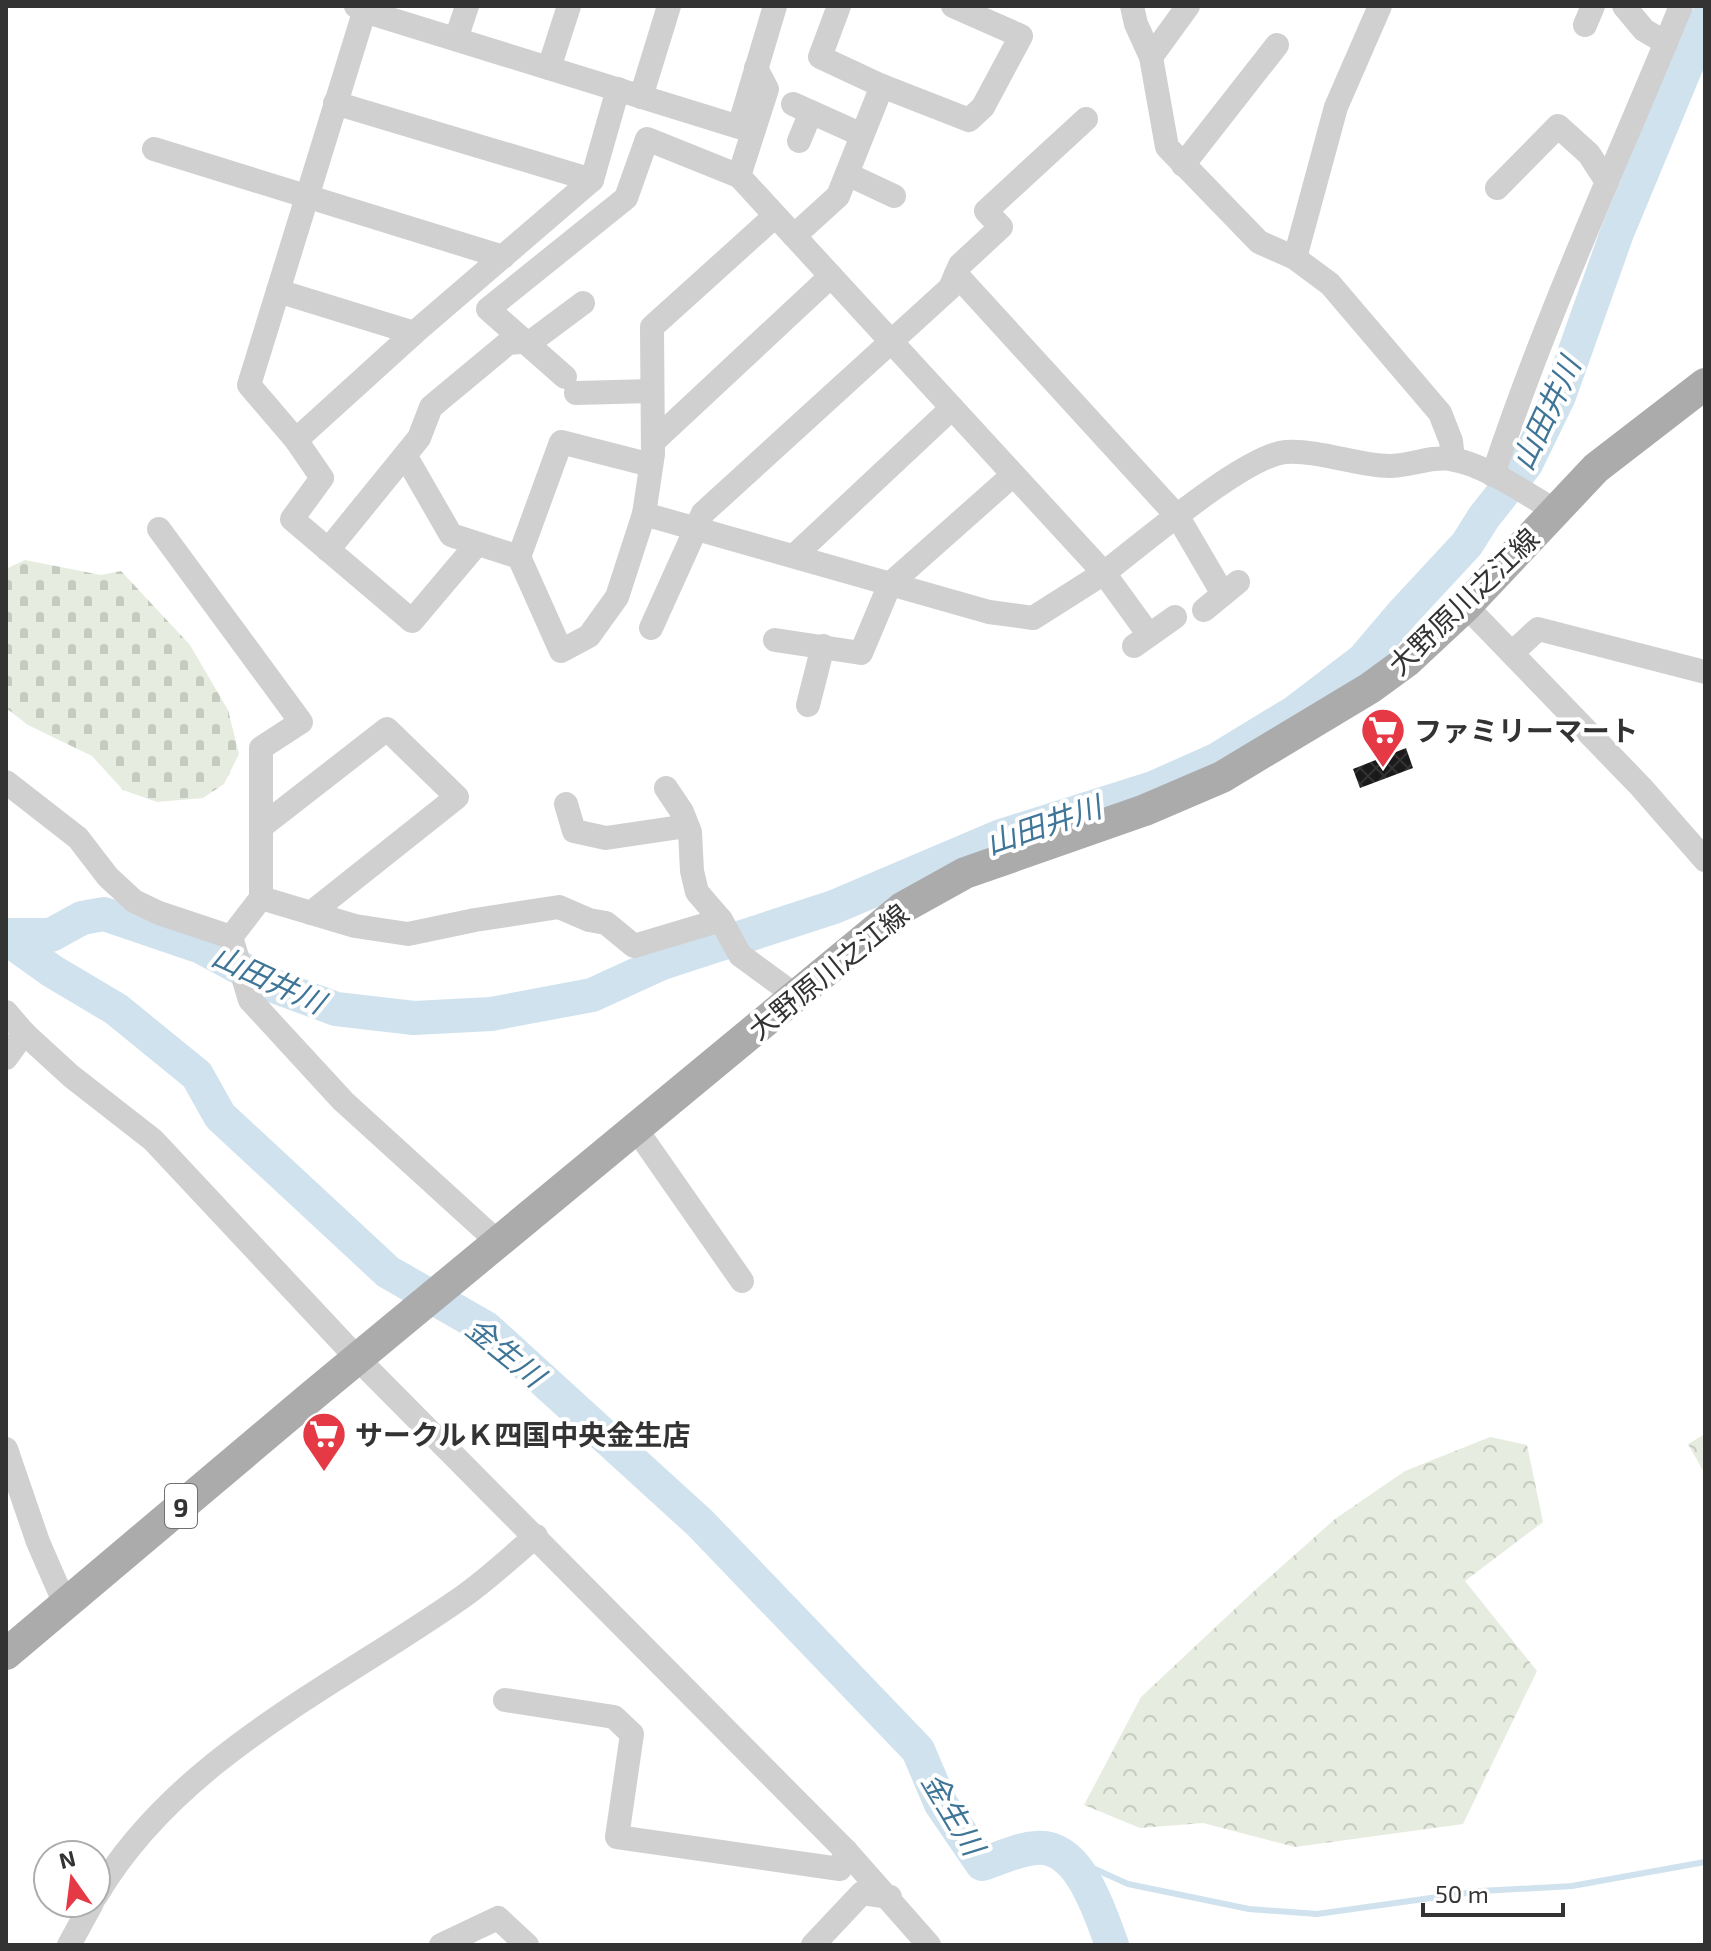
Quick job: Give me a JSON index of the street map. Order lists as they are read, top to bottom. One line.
{"streets":{"main road":["大野原川之江線","9"]},"water":["山田井川","金生川"],"places":{"supermarket":["ファミリーマート","サークルＫ四国中央金生店"]},"scale_bar":"50 m","north":"top"}
